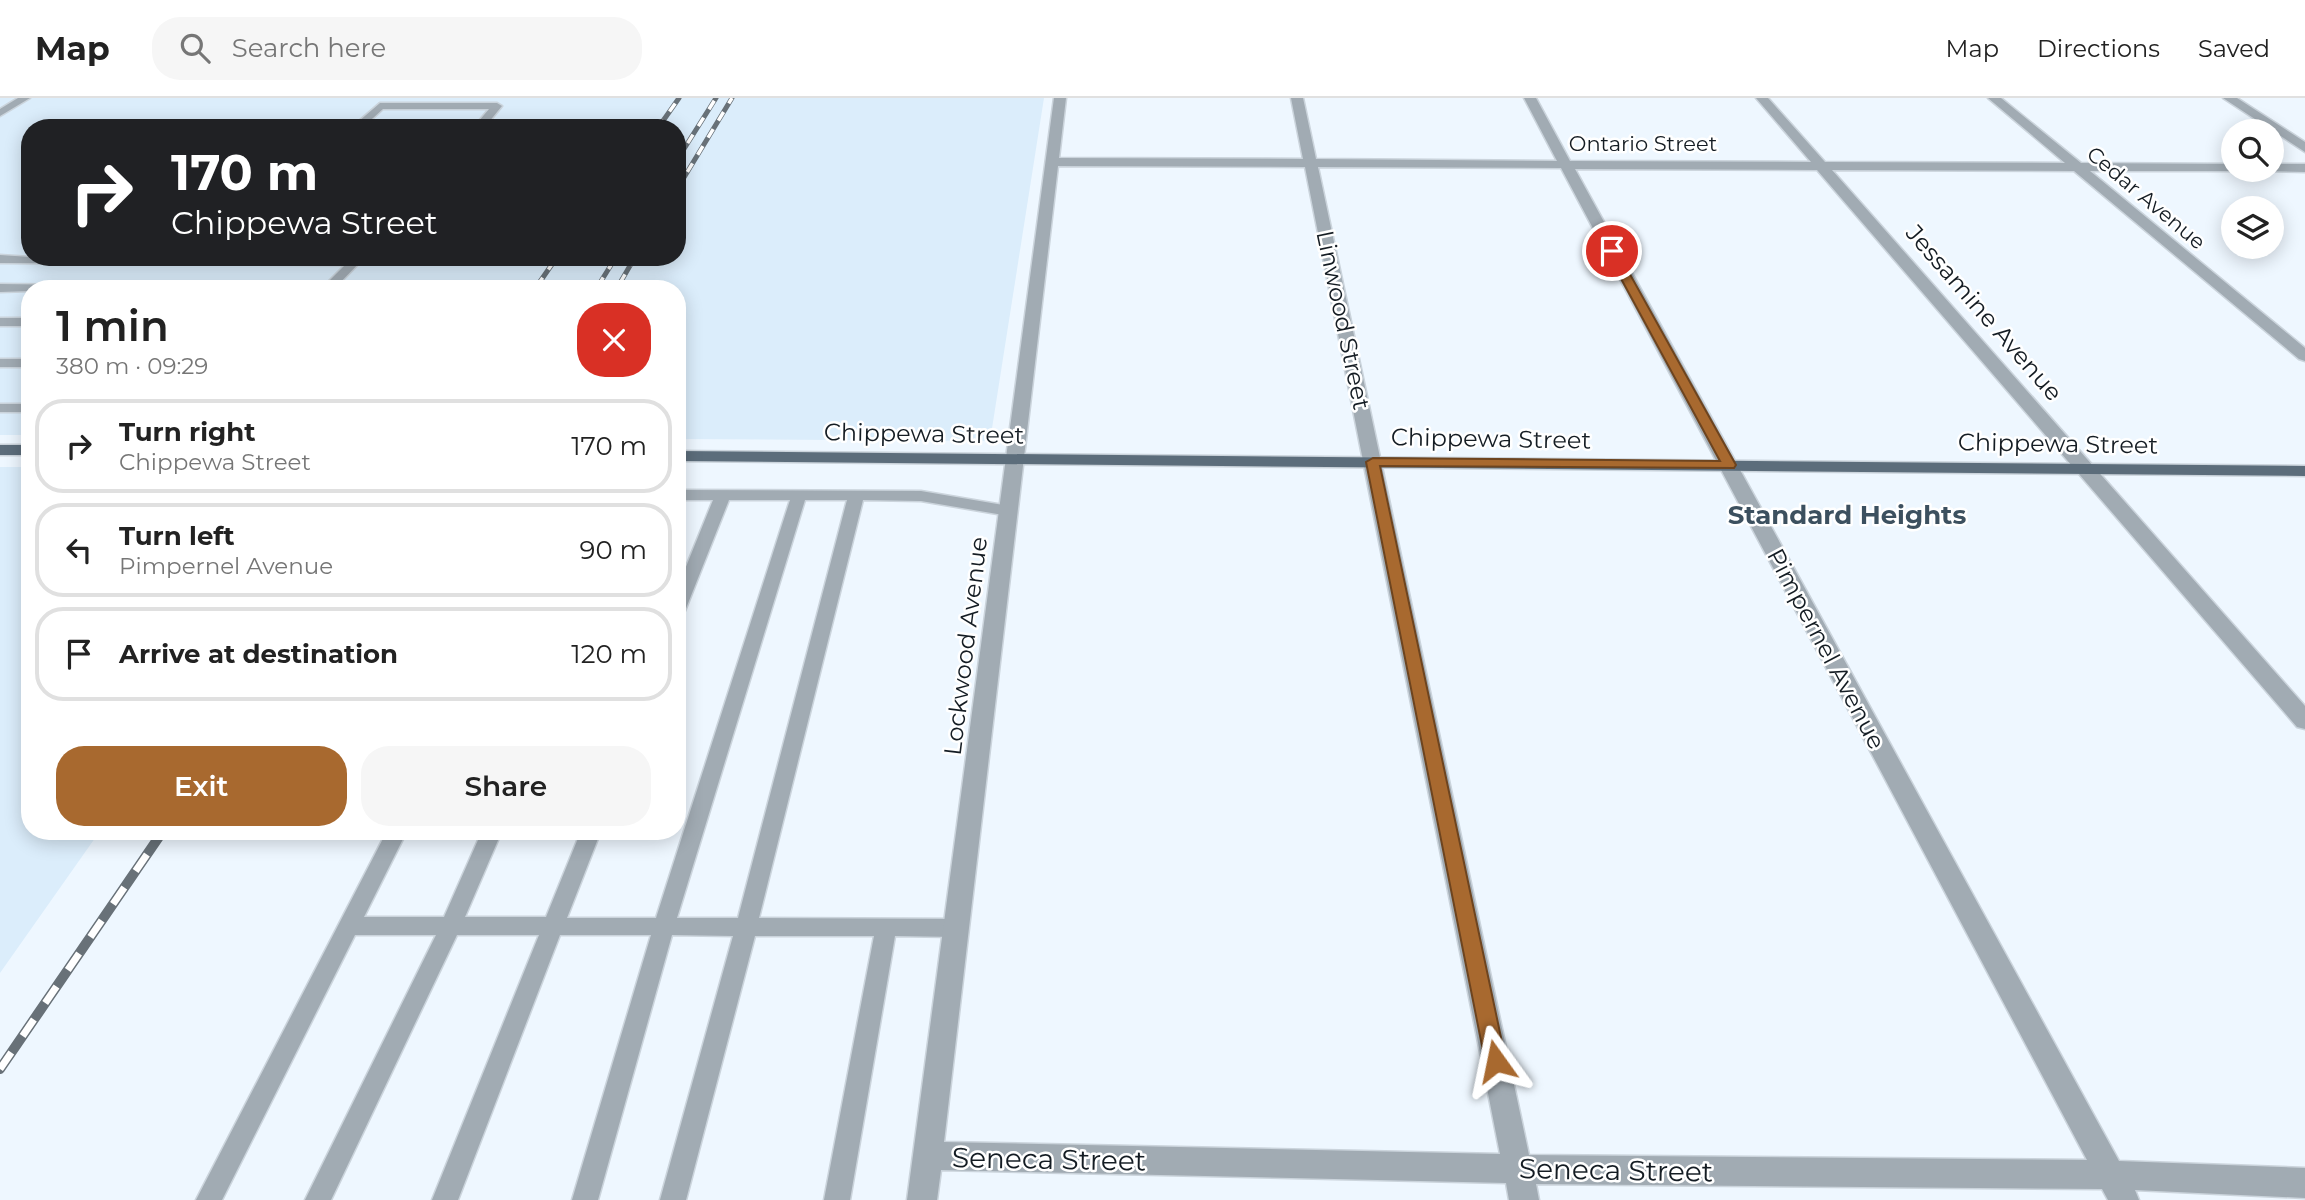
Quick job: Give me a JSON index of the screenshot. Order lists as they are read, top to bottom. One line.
{"streets":{"main road":["Chippewa Street"],"street":["Ontario Street","Cedar Avenue","Jessamine Avenue","Linwood Street","Lockwood Avenue","Pimpernel Avenue","Seneca Street"]},"crossings":[["Ontario Street","Cedar Avenue"],["Ontario Street","Jessamine Avenue"],["Ontario Street","Linwood Street"],["Ontario Street","Lockwood Avenue"],["Ontario Street","Pimpernel Avenue"],["Jessamine Avenue","Chippewa Street"],["Linwood Street","Chippewa Street"],["Linwood Street","Seneca Street"],["Chippewa Street","Lockwood Avenue"],["Chippewa Street","Pimpernel Avenue"],["Lockwood Avenue","Seneca Street"],["Pimpernel Avenue","Seneca Street"]],"districts":["Standard Heights"],"page":{"header":"Map","search":"Search here","nav":["Map","Directions","Saved"],"turn":["170 m","Chippewa Street"],"heading":["1 min","380 m · 09:29"],"list":[{"name":"Turn right","note":"Chippewa Street","value":"170 m"},{"name":"Turn left","note":"Pimpernel Avenue","value":"90 m"},{"name":"Arrive at destination","value":"120 m"}],"buttons":["Exit","Share"]}}
